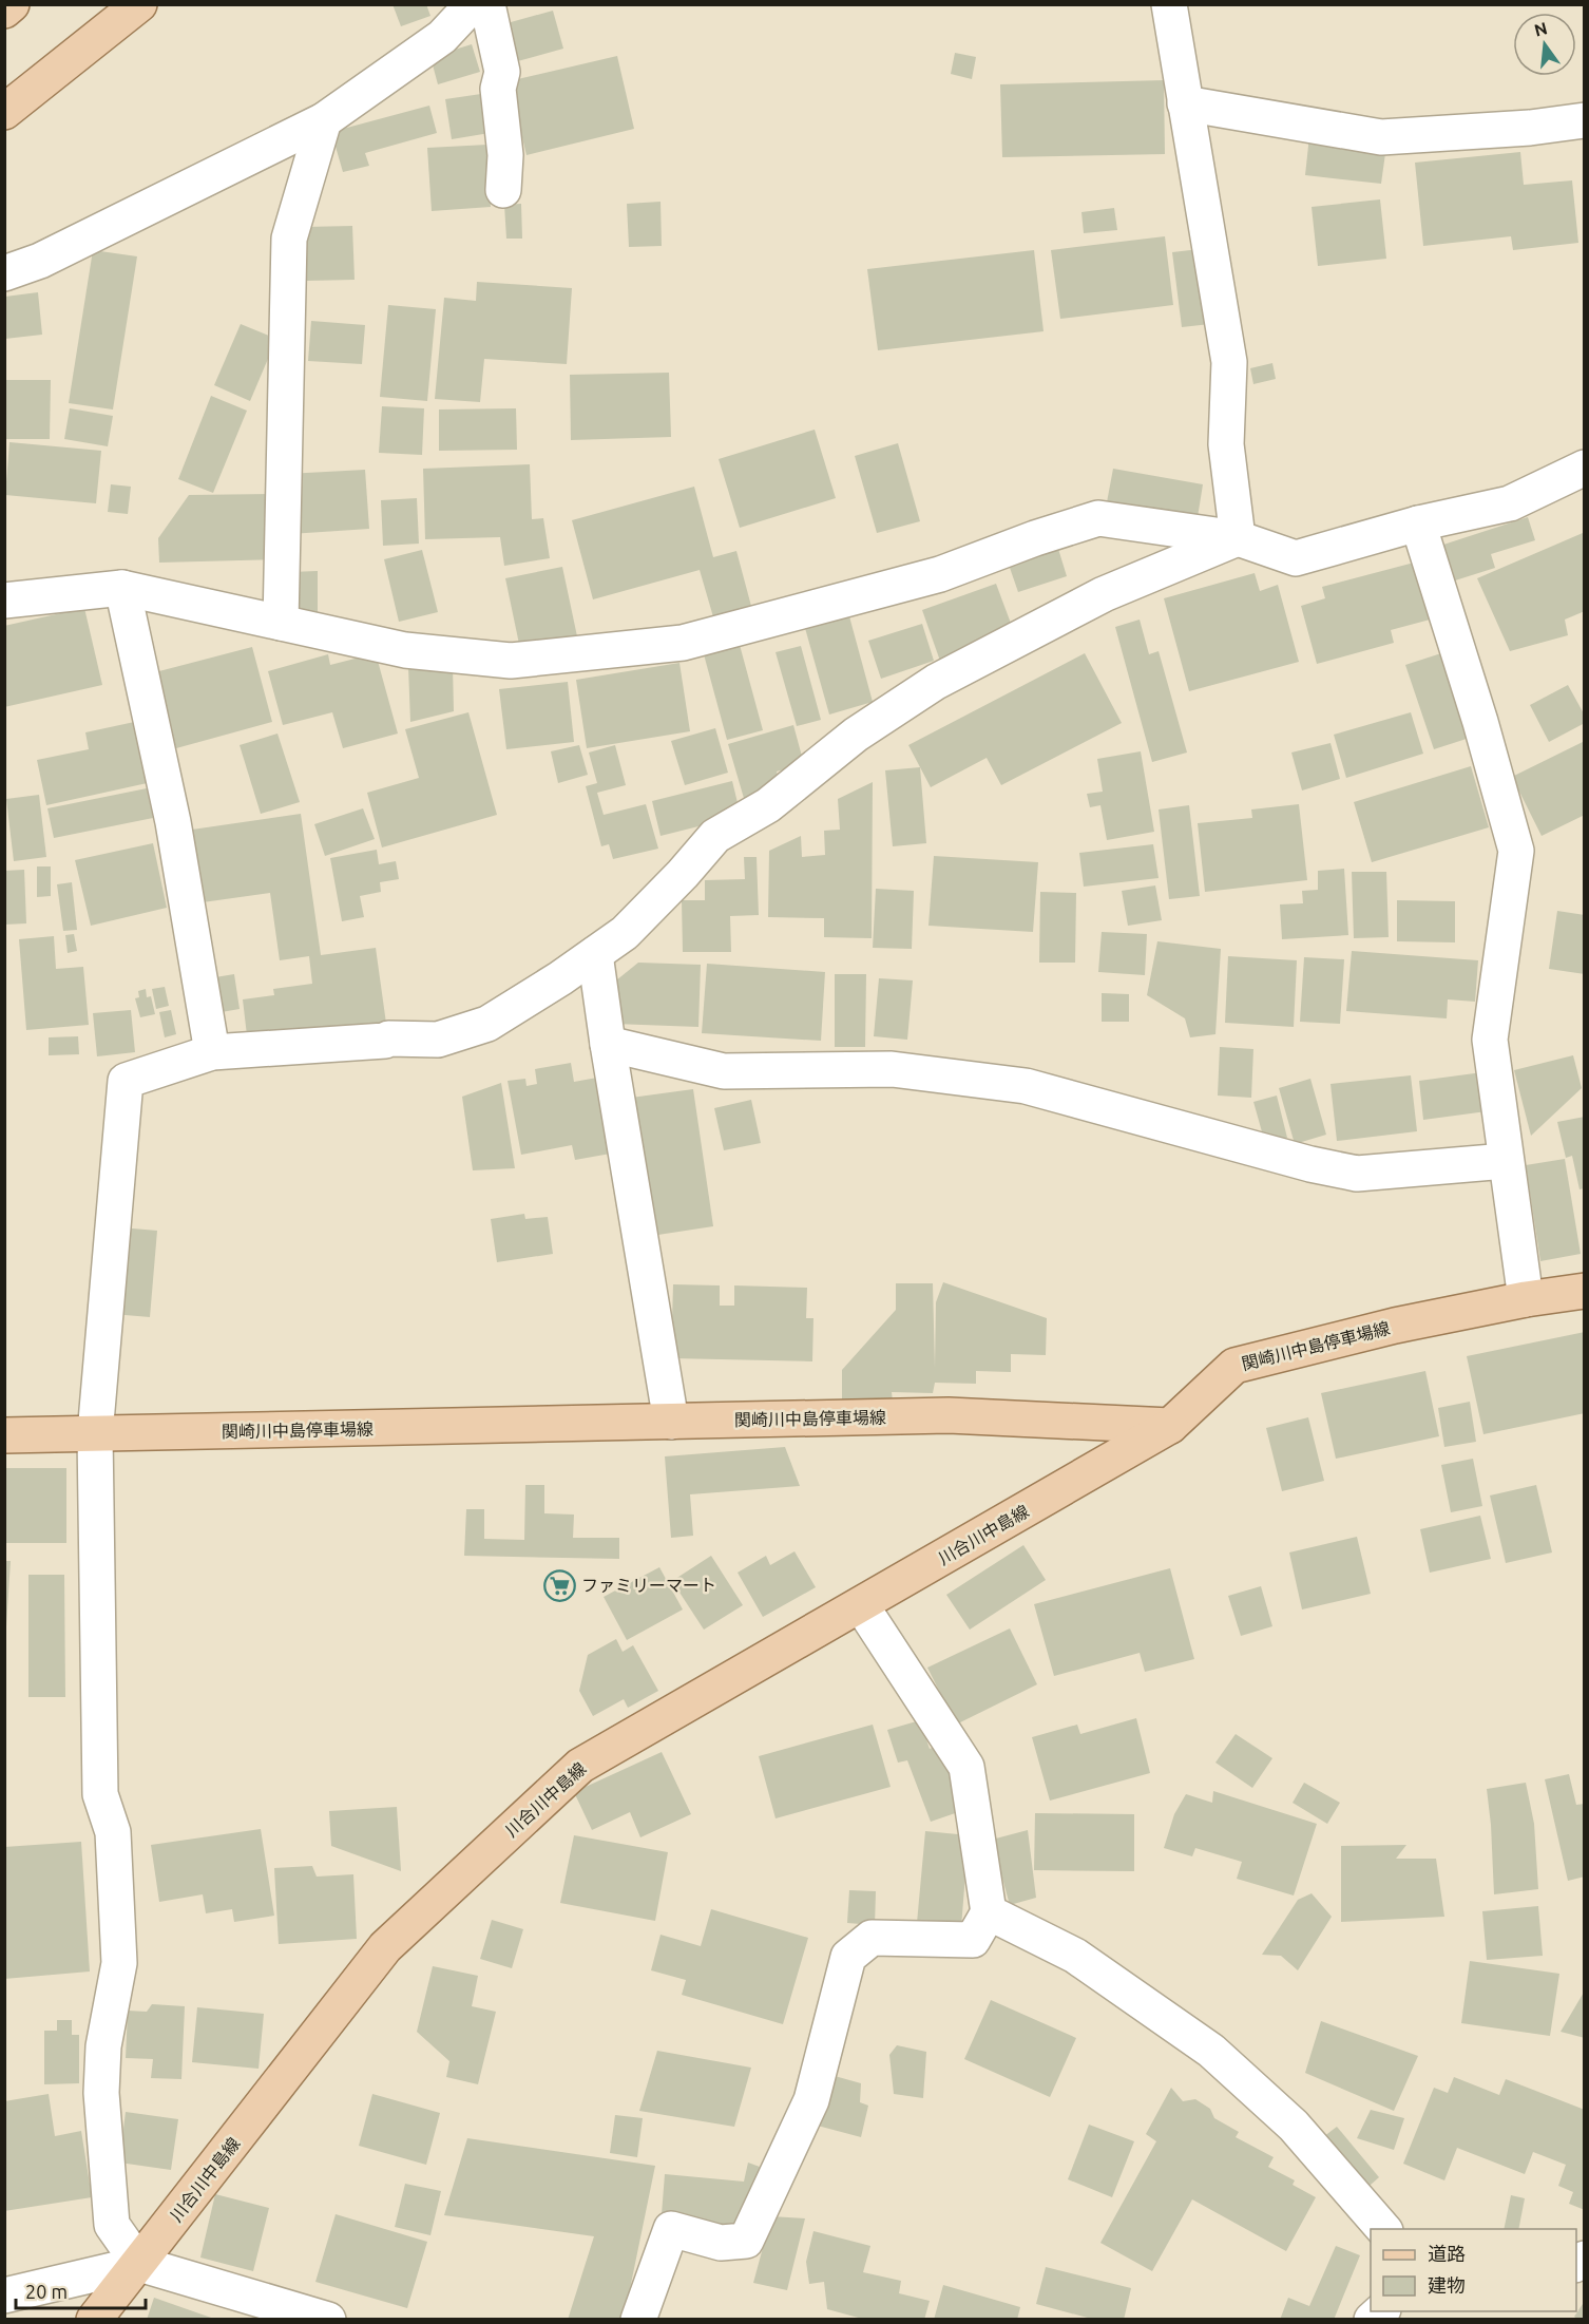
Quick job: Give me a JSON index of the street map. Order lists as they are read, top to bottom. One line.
{"streets":{"main road":["関崎川中島停車場線","川合川中島線"]},"crossings":[["関崎川中島停車場線","川合川中島線"]],"places":{"supermarket":["ファミリーマート"]},"legend":["道路","建物"],"scale_bar":"20 m","north":"top"}
